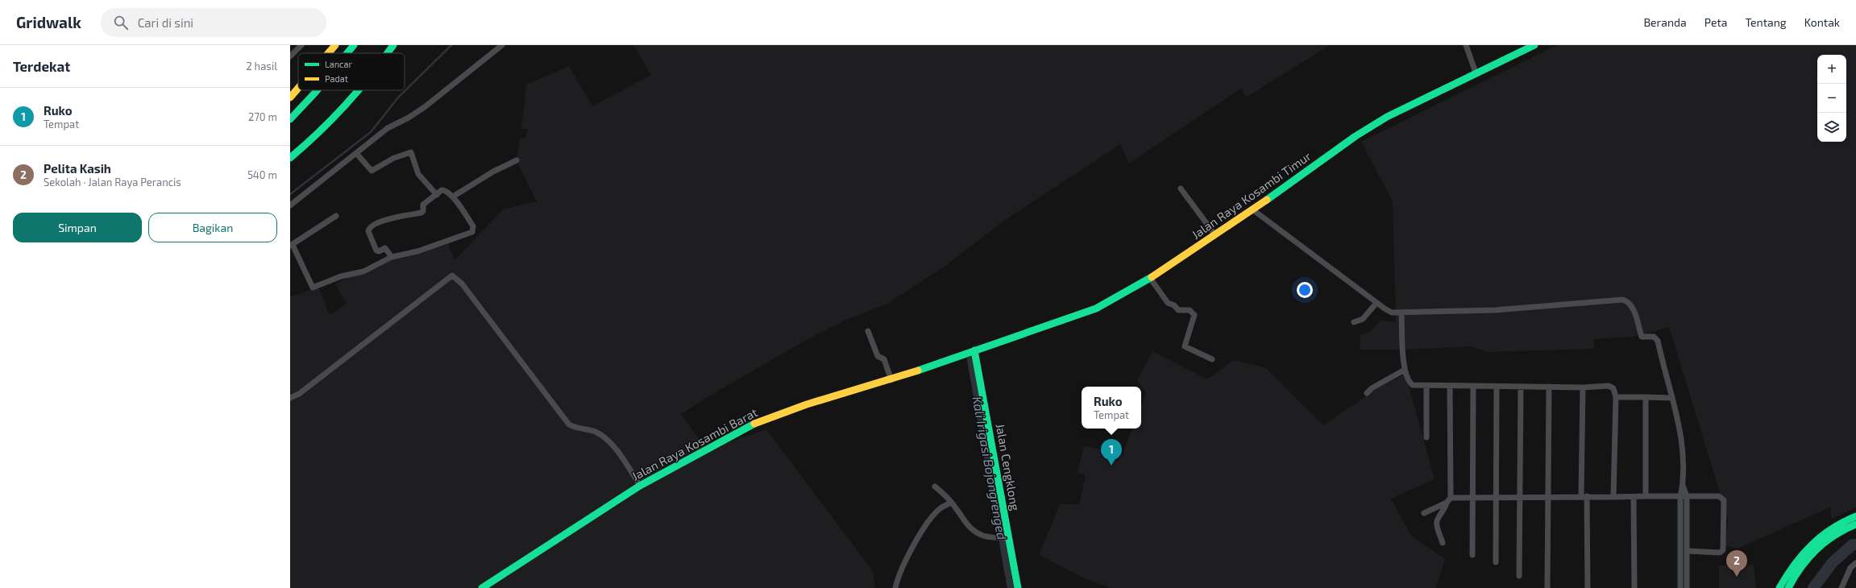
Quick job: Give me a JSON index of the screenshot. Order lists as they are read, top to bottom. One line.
{"streets":{"main road":["Jalan Raya Kosambi Timur","Jalan Raya Kosambi Barat","Jalan Cengklong"]},"crossings":[["Jalan Raya Kosambi Timur","Jalan Raya Kosambi Barat"],["Jalan Raya Kosambi Timur","Jalan Cengklong"],["Jalan Raya Kosambi Barat","Jalan Cengklong"]],"water":["Kali Irigasi Bojongrenged"],"legend":["Lancar","Padat"],"page":{"header":"Gridwalk","search":"Cari di sini","nav":["Beranda","Peta","Tentang","Kontak"],"heading":["Terdekat","2 hasil"],"map_buttons":["+","−"],"list":[{"mark":"1","name":"Ruko","note":"Tempat","value":"270 m"},{"mark":"2","name":"Pelita Kasih","note":"Sekolah · Jalan Raya Perancis","value":"540 m"}],"buttons":["Simpan","Bagikan"],"popup":["Ruko","Tempat"],"pins":["1","2"]}}
